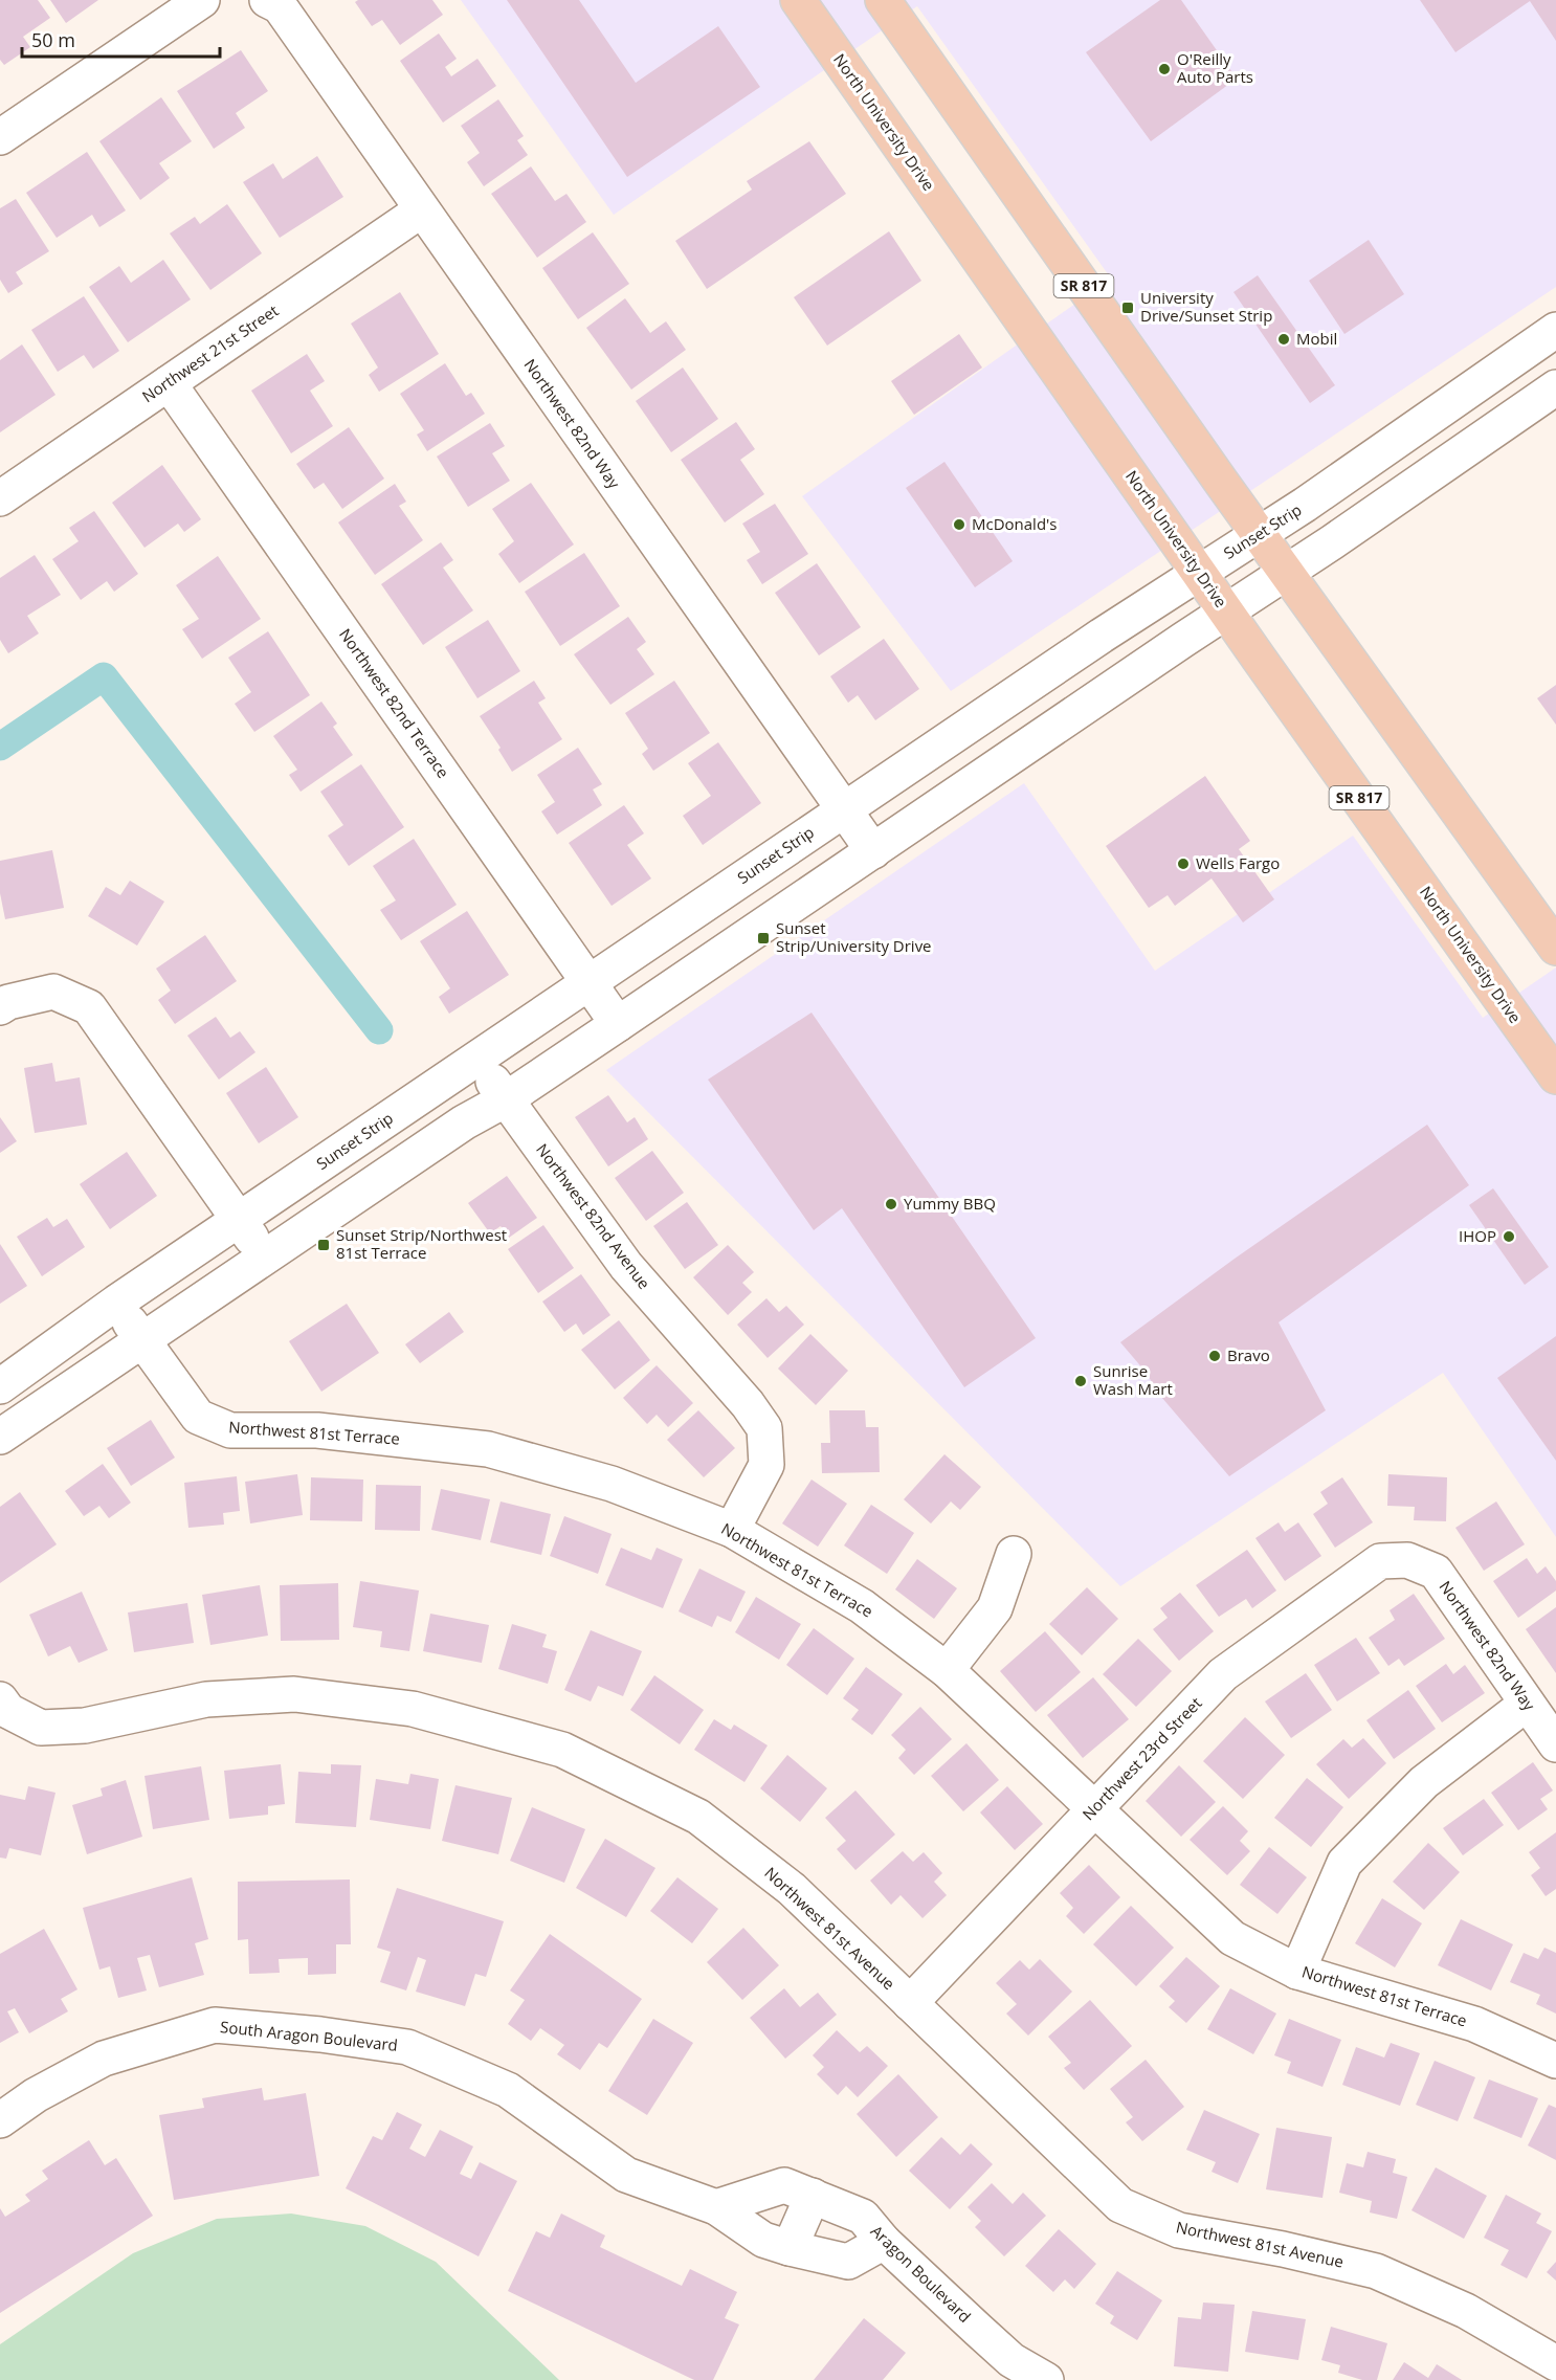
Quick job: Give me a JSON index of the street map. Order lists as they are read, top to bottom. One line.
{"streets":{"main road":["North University Drive","SR 817"],"street":["Northwest 21st Street","Northwest 82nd Way","Sunset Strip","Northwest 82nd Terrace","Northwest 82nd Avenue","Northwest 81st Terrace","Northwest 23rd Street","Northwest 81st Avenue","South Aragon Boulevard","Aragon Boulevard"]},"crossings":[["North University Drive","Sunset Strip"],["SR 817","Sunset Strip"],["Northwest 21st Street","Northwest 82nd Way"],["Northwest 21st Street","Northwest 82nd Terrace"],["Northwest 82nd Way","Sunset Strip"],["Northwest 82nd Way","Northwest 23rd Street"],["Sunset Strip","Northwest 82nd Terrace"],["Sunset Strip","Northwest 82nd Avenue"],["Sunset Strip","Northwest 81st Terrace"],["Northwest 82nd Avenue","Northwest 81st Terrace"],["Northwest 81st Terrace","Northwest 23rd Street"],["Northwest 23rd Street","Northwest 81st Avenue"],["South Aragon Boulevard","Aragon Boulevard"]],"places":{"other":["O'Reilly Auto Parts","Mobil","McDonald's","Wells Fargo","Yummy BBQ","IHOP","Bravo","Sunrise Wash Mart"],"transit":["University Drive/Sunset Strip","Sunset Strip/University Drive","Sunset Strip/Northwest 81st Terrace"]},"scale_bar":"50 m"}
